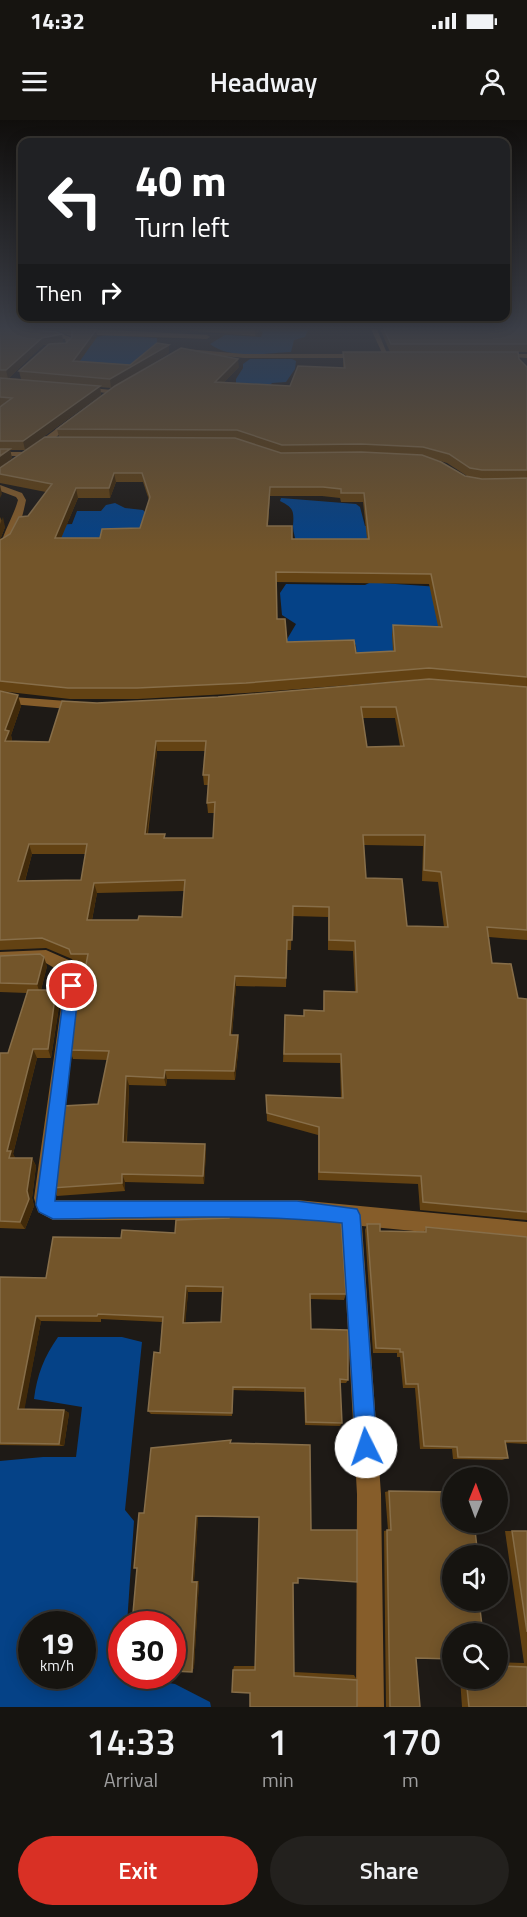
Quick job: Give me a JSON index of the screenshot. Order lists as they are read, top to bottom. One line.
{"north":"top","page":{"status":"14:32","header":"Headway","turn":["40 m","Turn left"],"then":"Then","speed":"19 km/h","limit":"30","eta":["14:33","Arrival","1","min","170","m"],"buttons":["Exit","Share"]}}
